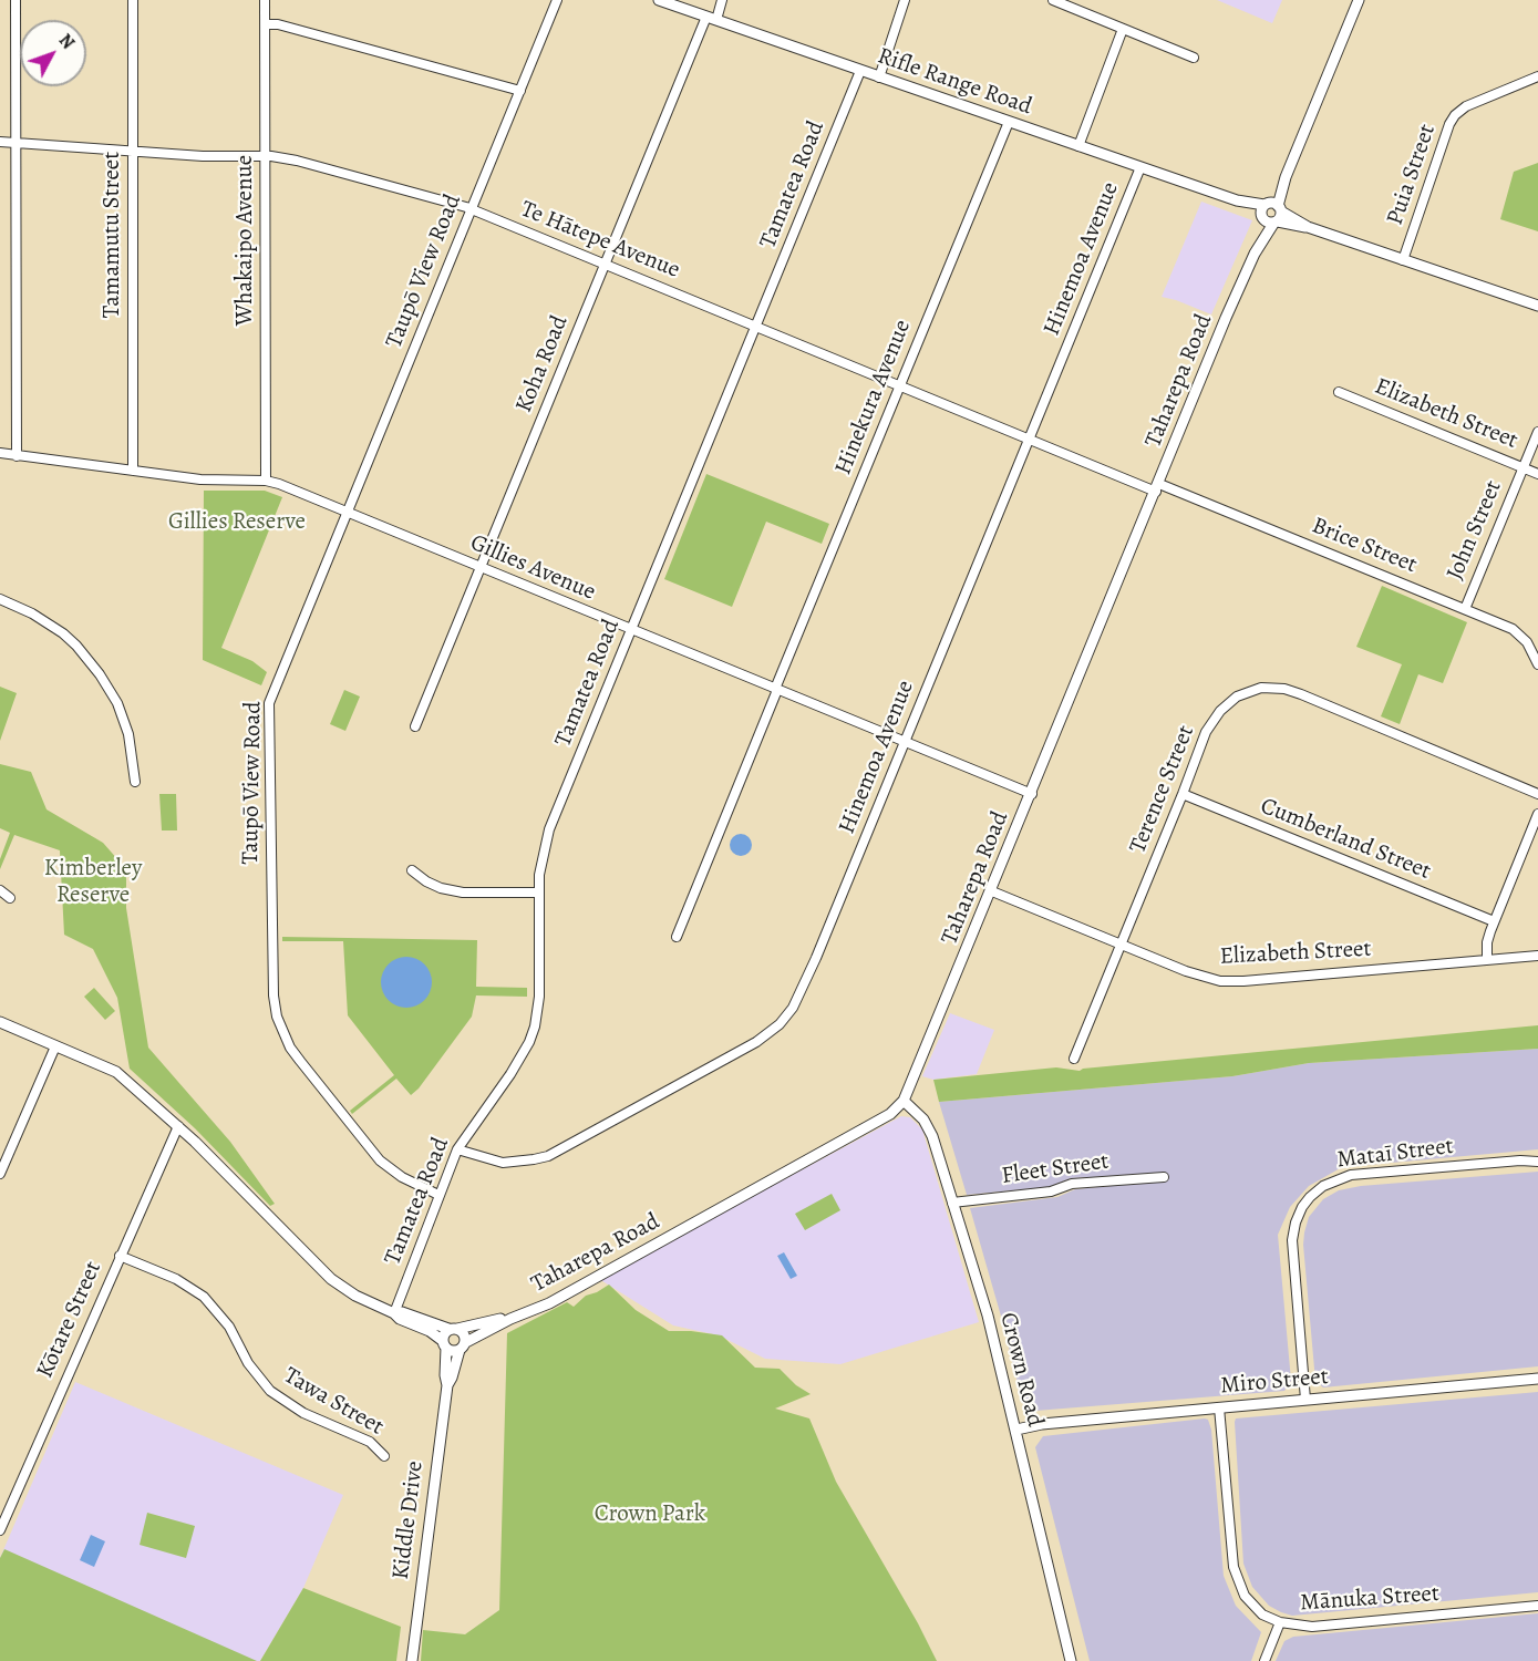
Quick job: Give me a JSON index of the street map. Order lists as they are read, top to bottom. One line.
{"streets":{"street":["Rifle Range Road","Puia Street","Tamatea Road","Tamamutu Street","Whakaipo Avenue","Te Hātepe Avenue","Hinemoa Avenue","Taupō View Road","Koha Road","Taharepa Road","Hinekura Avenue","Elizabeth Street","John Street","Brice Street","Gillies Avenue","Terence Street","Cumberland Street","Mataī Street","Fleet Street","Kōtare Street","Crown Road","Miro Street","Tawa Street","Kiddle Drive","Mānuka Street"]},"crossings":[["Rifle Range Road","Puia Street"],["Rifle Range Road","Tamatea Road"],["Rifle Range Road","Hinemoa Avenue"],["Rifle Range Road","Koha Road"],["Rifle Range Road","Taharepa Road"],["Rifle Range Road","Hinekura Avenue"],["Tamatea Road","Te Hātepe Avenue"],["Tamatea Road","Hinemoa Avenue"],["Tamatea Road","Taupō View Road"],["Tamatea Road","Gillies Avenue"],["Tamamutu Street","Te Hātepe Avenue"],["Tamamutu Street","Gillies Avenue"],["Whakaipo Avenue","Te Hātepe Avenue"],["Whakaipo Avenue","Gillies Avenue"],["Te Hātepe Avenue","Hinemoa Avenue"],["Te Hātepe Avenue","Taupō View Road"],["Te Hātepe Avenue","Koha Road"],["Te Hātepe Avenue","Taharepa Road"],["Te Hātepe Avenue","Hinekura Avenue"],["Te Hātepe Avenue","Brice Street"],["Hinemoa Avenue","Gillies Avenue"],["Taupō View Road","Gillies Avenue"],["Koha Road","Gillies Avenue"],["Taharepa Road","Elizabeth Street"],["Taharepa Road","Brice Street"],["Taharepa Road","Gillies Avenue"],["Taharepa Road","Crown Road"],["Taharepa Road","Kiddle Drive"],["Hinekura Avenue","Gillies Avenue"],["Elizabeth Street","John Street"],["Elizabeth Street","Terence Street"],["John Street","Brice Street"],["Terence Street","Cumberland Street"],["Mataī Street","Miro Street"],["Fleet Street","Crown Road"],["Kōtare Street","Tawa Street"],["Crown Road","Miro Street"],["Miro Street","Mānuka Street"]],"parks":["Gillies Reserve","Kimberley Reserve","Crown Park"],"north":"top right"}
